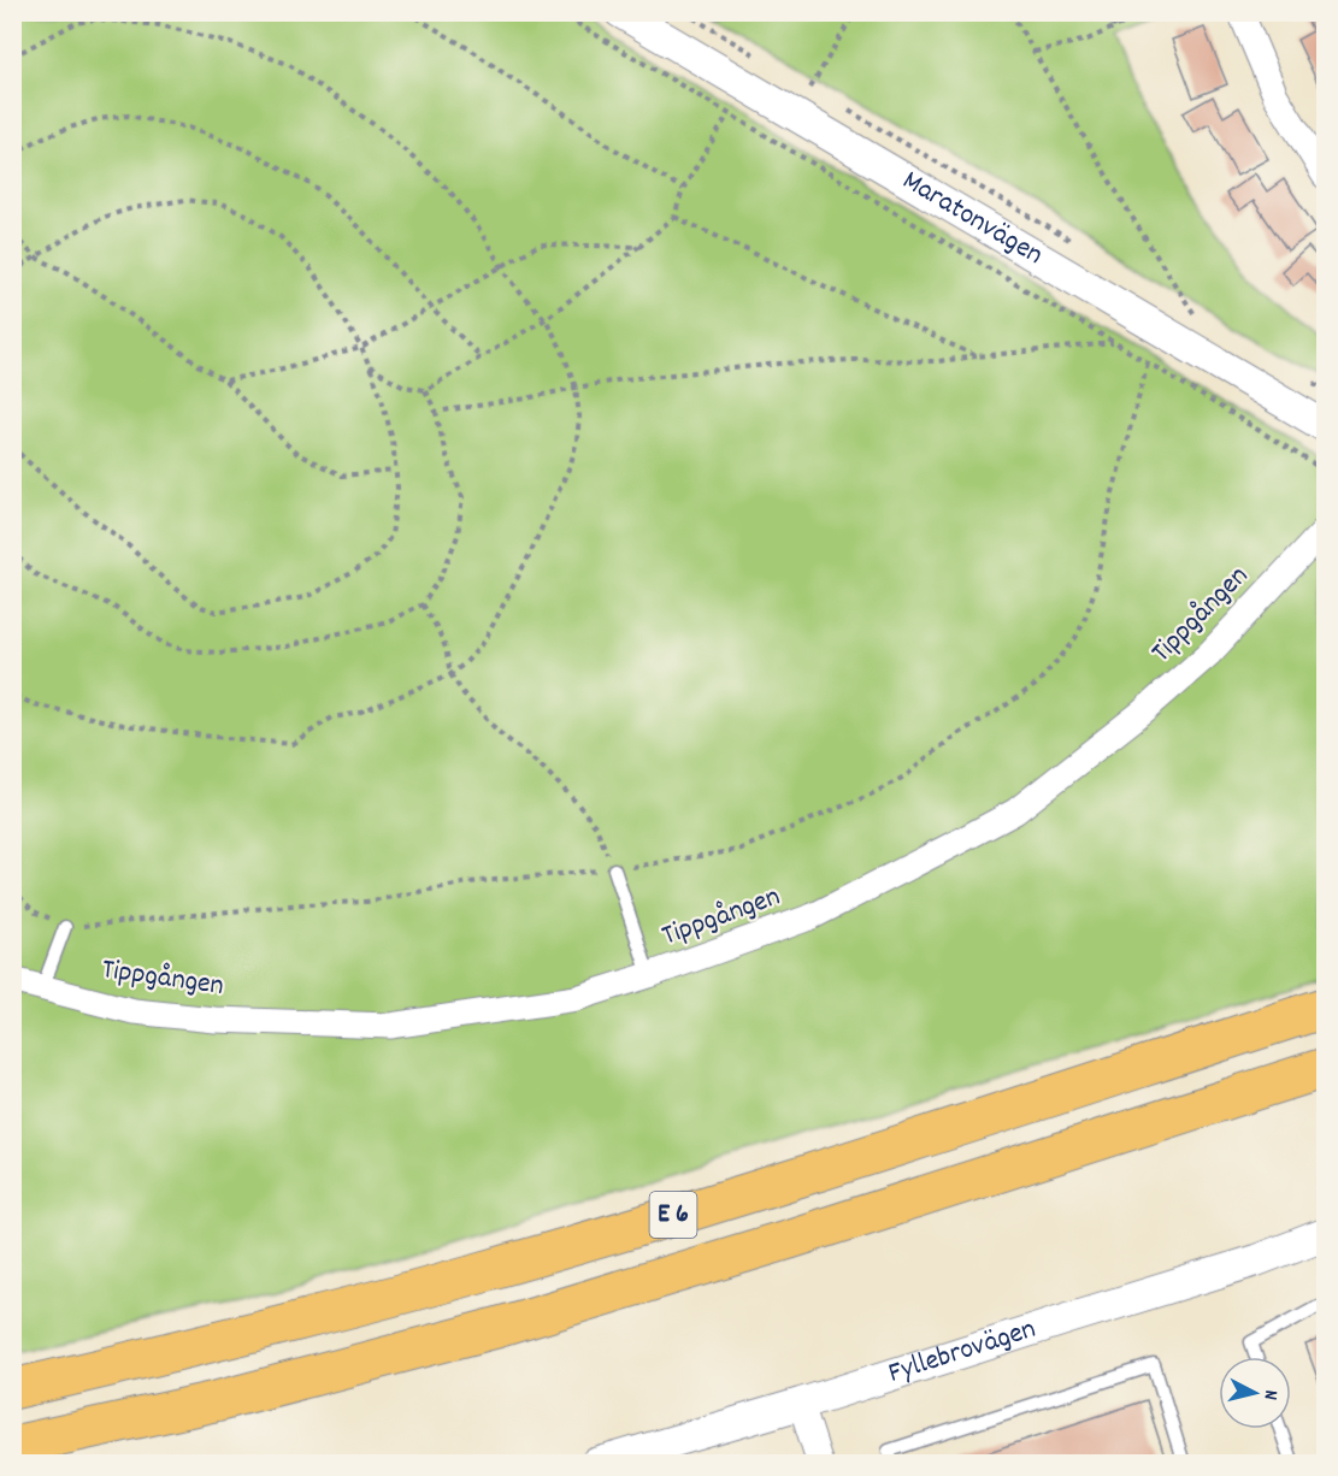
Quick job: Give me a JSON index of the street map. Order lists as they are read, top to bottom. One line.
{"streets":{"highway":["E 6"],"street":["Maratonvägen","Tippgången","Fyllebrovägen"]},"north":"right"}
